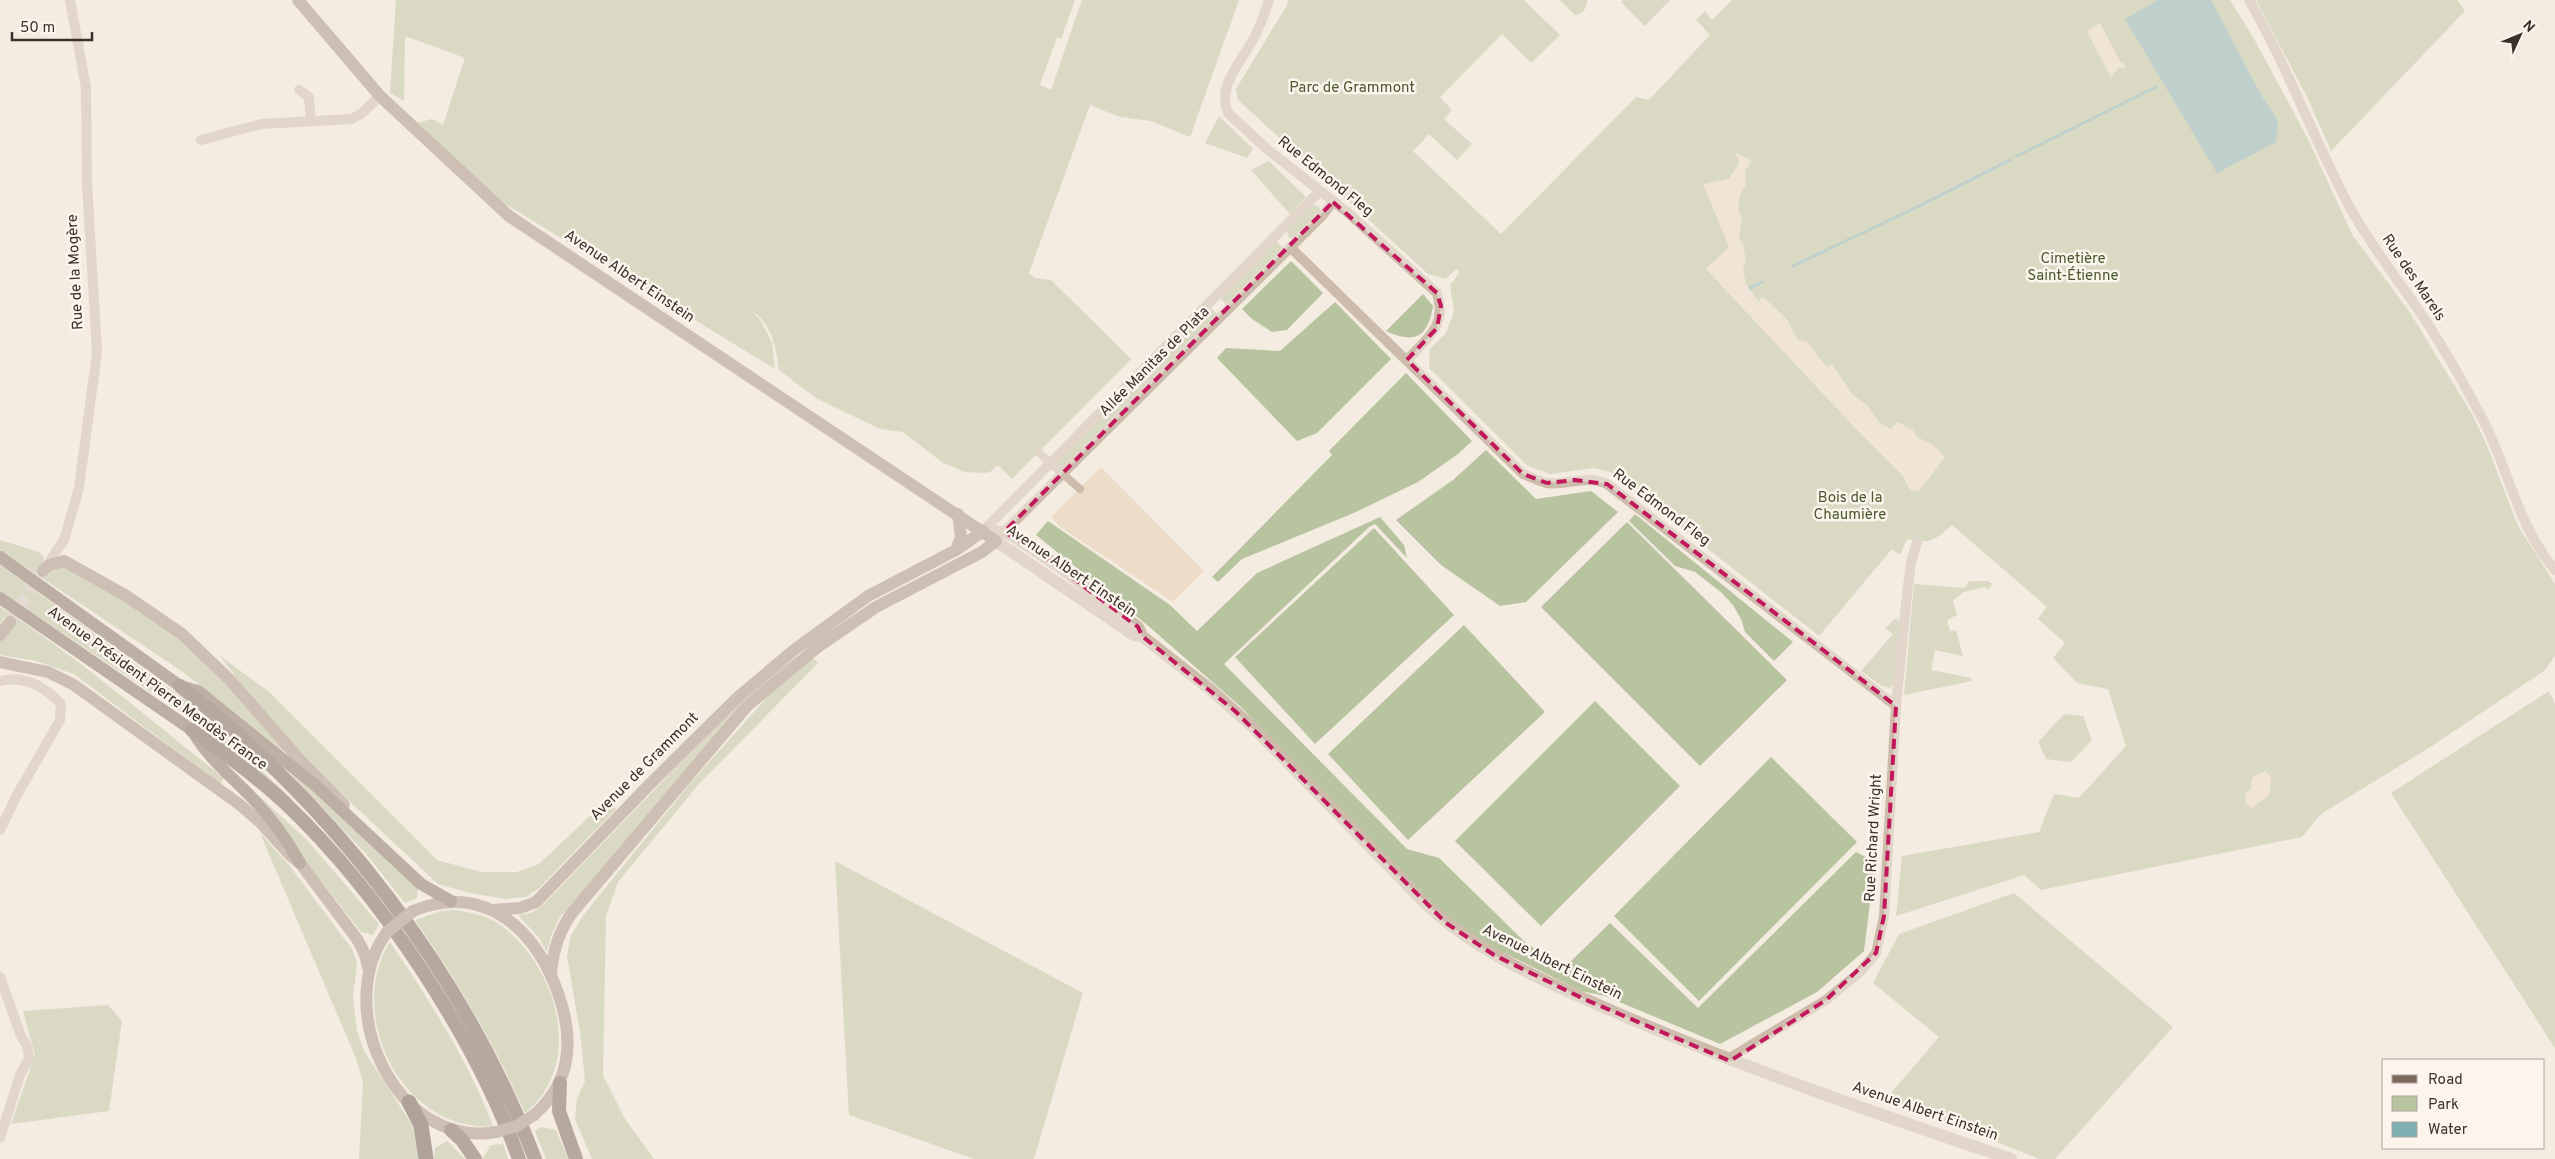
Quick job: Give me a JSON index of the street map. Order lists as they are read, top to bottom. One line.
{"streets":{"highway":["Avenue Président Pierre Mendès France"],"main road":["Avenue Albert Einstein","Avenue de Grammont"],"street":["Rue Edmond Fleg","Rue de la Mogère","Rue des Marels","Allée Manitas de Plata","Rue Richard Wright"]},"crossings":[["Rue Edmond Fleg","Allée Manitas de Plata"],["Rue Edmond Fleg","Rue Richard Wright"],["Avenue Albert Einstein","Allée Manitas de Plata"],["Avenue Albert Einstein","Avenue de Grammont"],["Avenue Albert Einstein","Rue Richard Wright"],["Allée Manitas de Plata","Avenue de Grammont"]],"parks":["Parc de Grammont","Cimetière Saint-Étienne","Bois de la Chaumière"],"legend":["Road","Park","Water"],"scale_bar":"50 m","north":"top right"}
